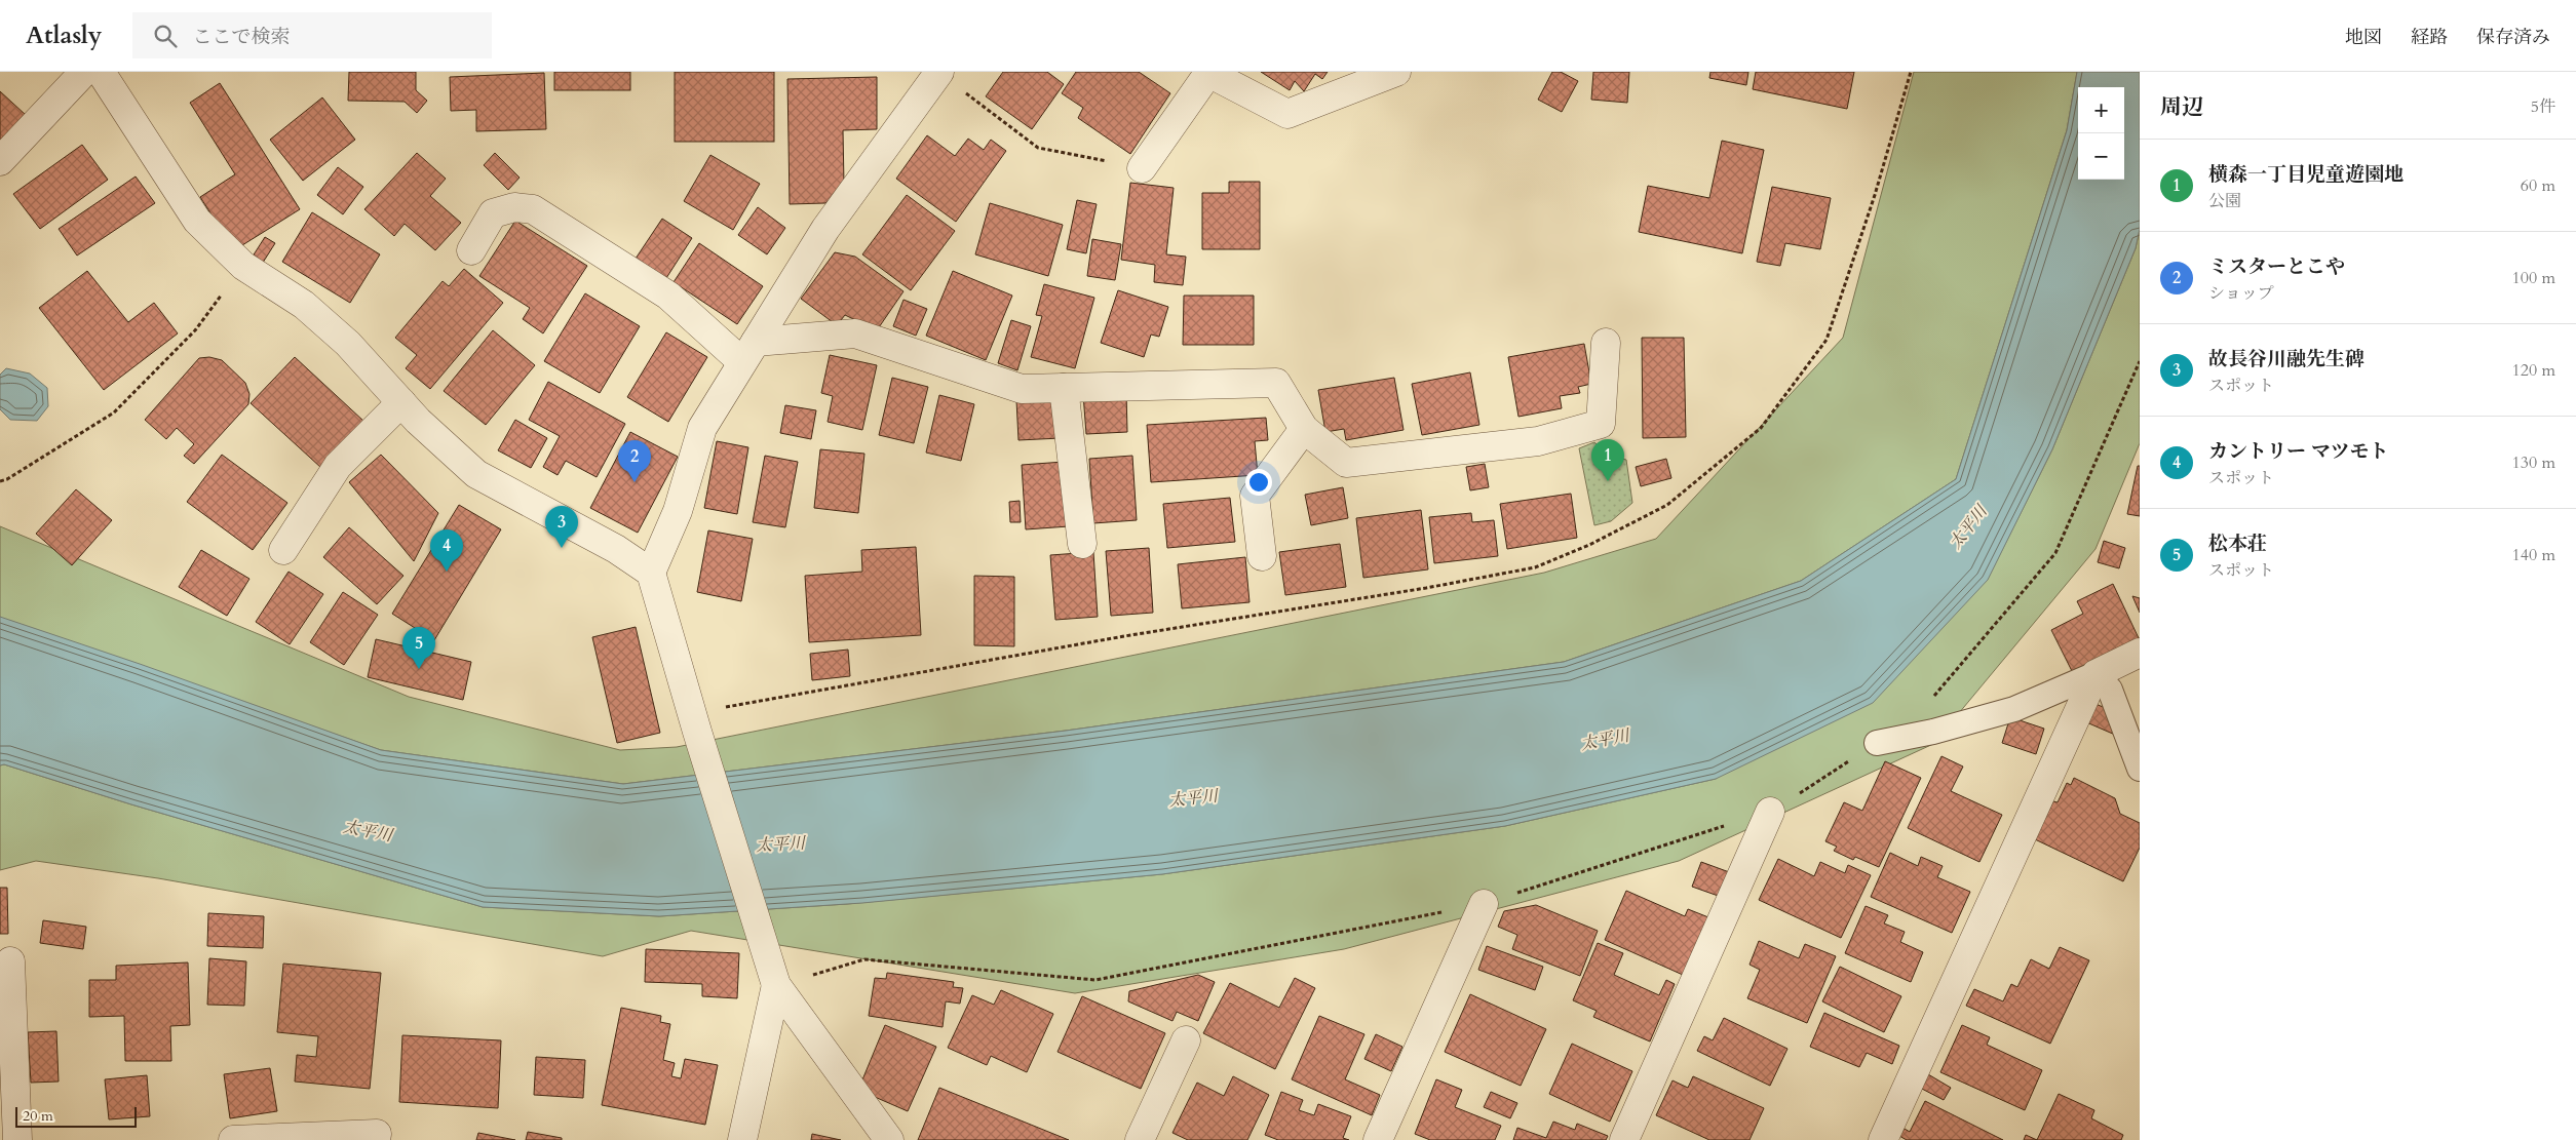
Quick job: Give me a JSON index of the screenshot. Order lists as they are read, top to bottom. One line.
{"water":["太平川"],"scale_bar":"20 m","page":{"header":"Atlasly","search":"ここで検索","nav":["地図","経路","保存済み"],"heading":["周辺","5件"],"map_buttons":["+","−"],"list":[{"mark":"1","name":"横森一丁目児童遊園地","note":"公園","value":"60 m"},{"mark":"2","name":"ミスターとこや","note":"ショップ","value":"100 m"},{"mark":"3","name":"故長谷川融先生碑","note":"スポット","value":"120 m"},{"mark":"4","name":"カントリー マツモト","note":"スポット","value":"130 m"},{"mark":"5","name":"松本荘","note":"スポット","value":"140 m"}],"pins":["1","2","3","4","5"],"scale":"20 m"}}
